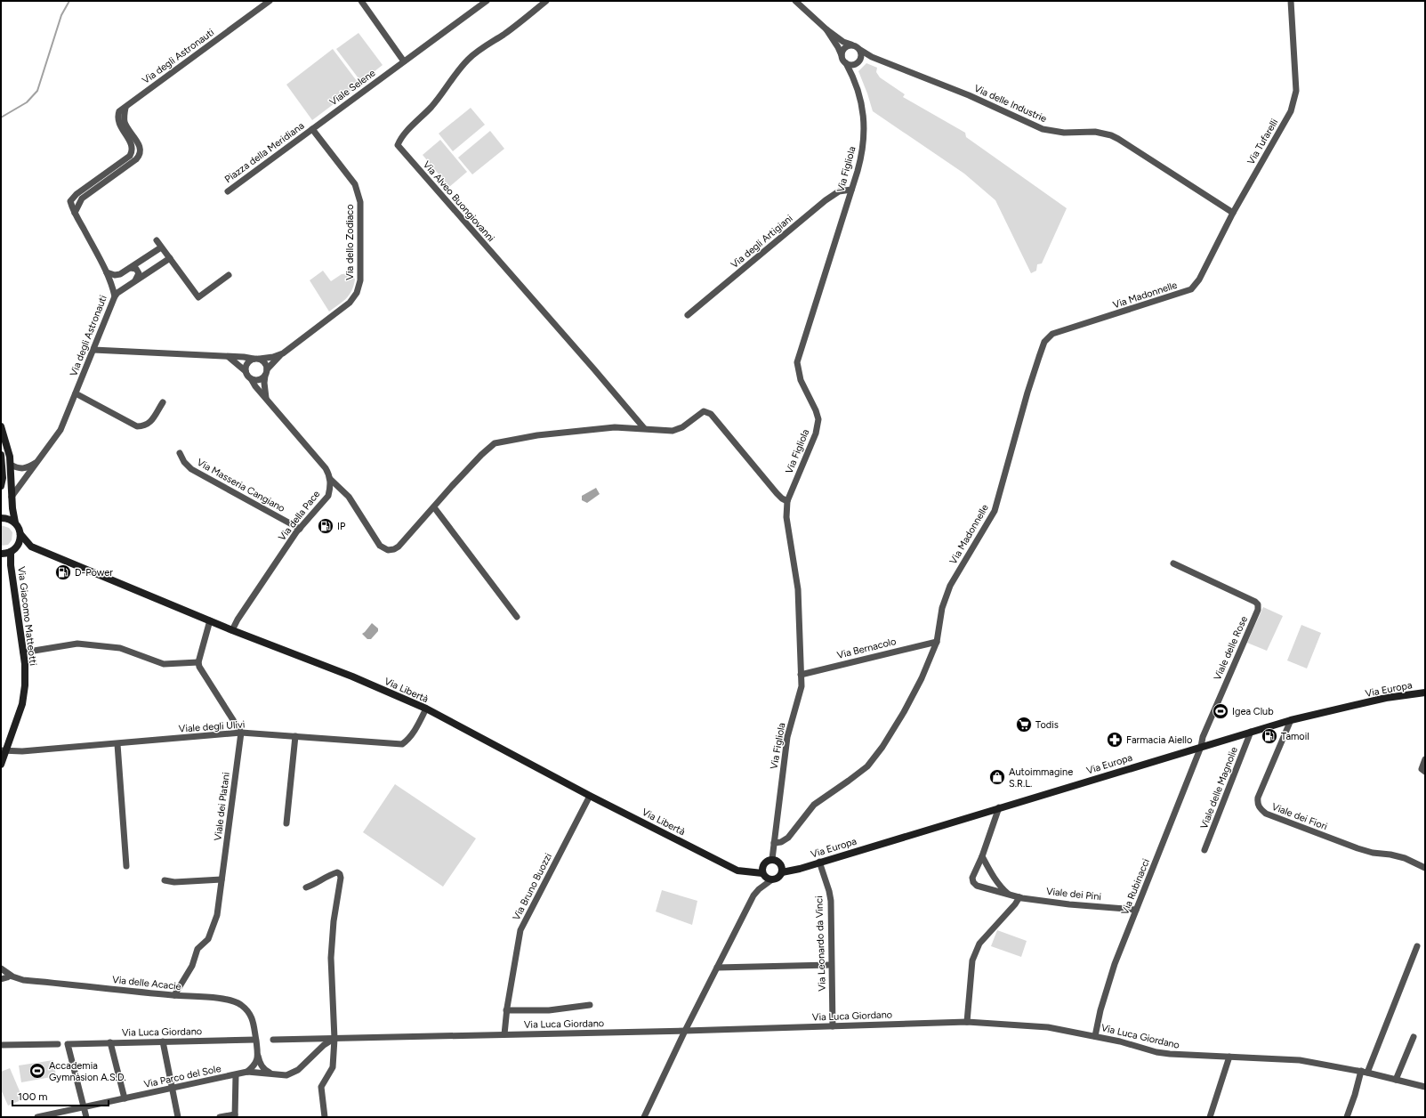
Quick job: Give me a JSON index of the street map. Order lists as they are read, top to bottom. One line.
{"streets":{"street":["Via degli Astronauti","Viale Selene","Via delle Industrie","Via Tufarelli","Piazza della Meridiana","Via Figliola","Via Alveo Buongiovanni","Via degli Artigiani","Via dello Zodiaco","Via Madonnelle","Via Masseria Cangiano","Via della Pace","Via Giacomo Matteotti","Via Bernacolo","Viale delle Rose","Via Europa","Via Libertà","Viale degli Ulivi","Viale delle Magnolie","Viale dei Platani","Viale dei Fiori","Via Bruno Buozzi","Via Rubinacci","Viale dei Pini","Via Leonardo da Vinci","Via delle Acacie","Via Luca Giordano","Via Parco del Sole"]},"crossings":[["Via degli Astronauti","Via dello Zodiaco"],["Via degli Astronauti","Via Libertà"],["Viale Selene","Piazza della Meridiana"],["Viale Selene","Via dello Zodiaco"],["Via delle Industrie","Via Tufarelli"],["Via delle Industrie","Via Figliola"],["Via Tufarelli","Via Madonnelle"],["Piazza della Meridiana","Via dello Zodiaco"],["Via Figliola","Via degli Artigiani"],["Via Figliola","Via Madonnelle"],["Via Figliola","Via Bernacolo"],["Via Figliola","Via Europa"],["Via Figliola","Via Libertà"],["Via Madonnelle","Via Bernacolo"],["Via Masseria Cangiano","Via della Pace"],["Via della Pace","Via Libertà"],["Via Giacomo Matteotti","Viale degli Ulivi"],["Viale delle Rose","Via Europa"],["Viale delle Rose","Via Rubinacci"],["Via Europa","Via Libertà"],["Via Europa","Viale delle Magnolie"],["Via Europa","Viale dei Fiori"],["Via Europa","Via Rubinacci"],["Via Europa","Viale dei Pini"],["Via Europa","Via Leonardo da Vinci"],["Via Libertà","Viale degli Ulivi"],["Via Libertà","Via Bruno Buozzi"],["Viale degli Ulivi","Viale dei Platani"],["Viale dei Platani","Via delle Acacie"],["Via Bruno Buozzi","Via Luca Giordano"],["Via Rubinacci","Viale dei Pini"],["Via Rubinacci","Via Luca Giordano"],["Via Leonardo da Vinci","Via Luca Giordano"],["Via delle Acacie","Via Luca Giordano"],["Via Luca Giordano","Via Parco del Sole"]],"places":{"fuel station":["IP","D-Power","Tamoil"],"sports":["Igea Club","Accademia Gymnàsion A.S.D."],"supermarket":["Todis"],"pharmacy":["Farmacia Aiello"],"shop":["Autoimmagine S.R.L."]},"scale_bar":"100 m"}
